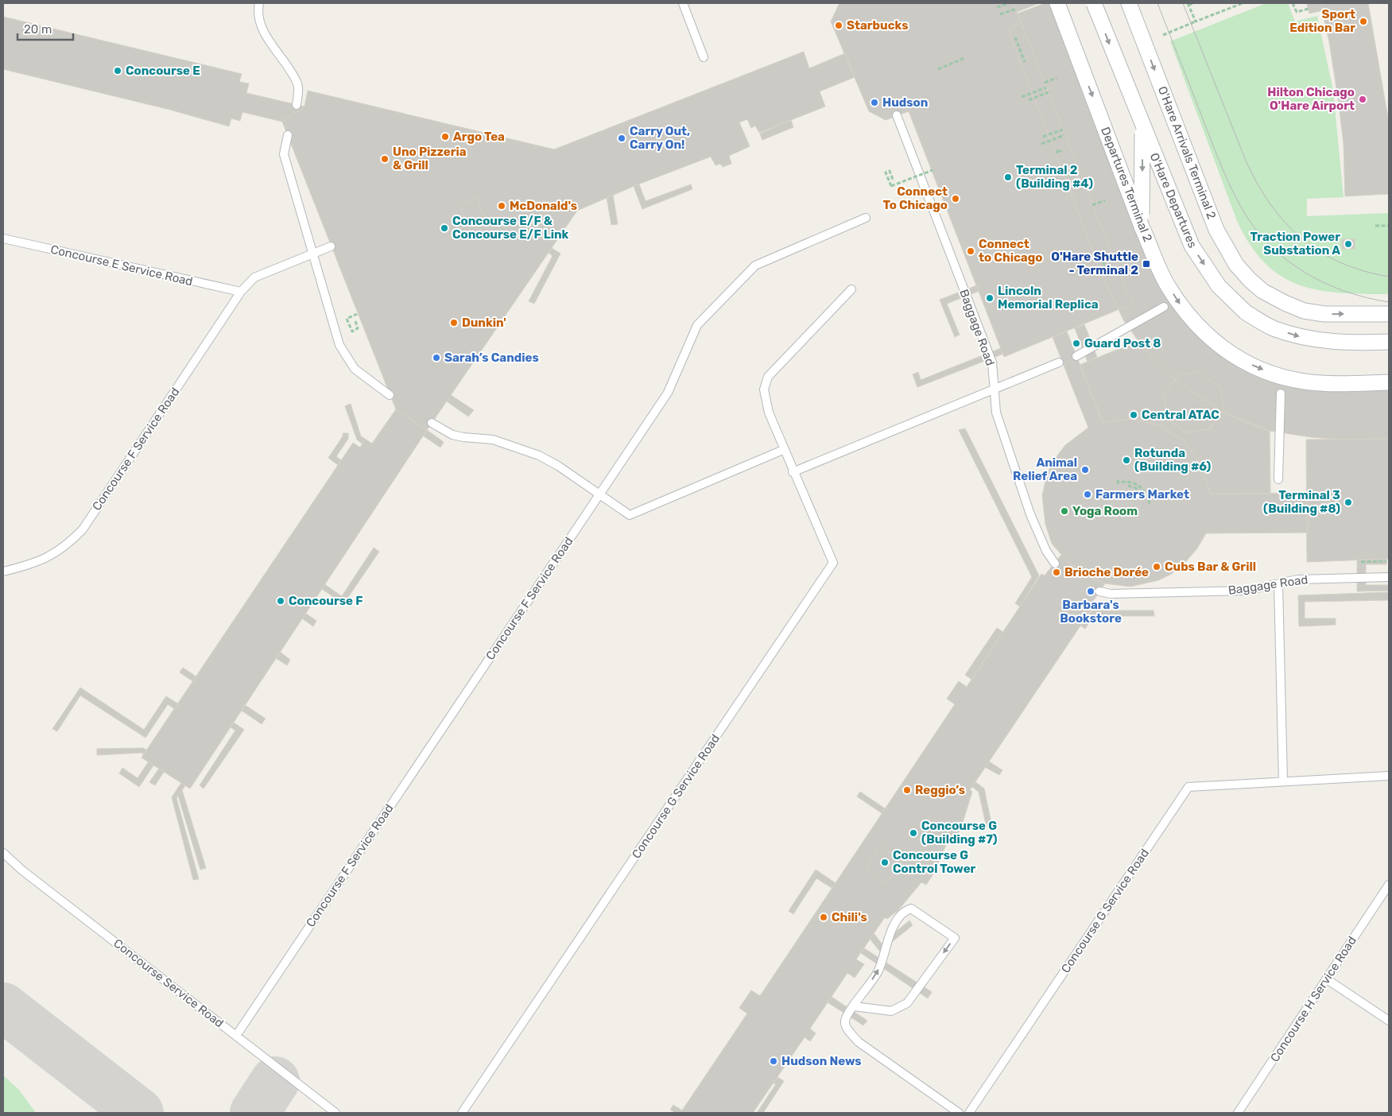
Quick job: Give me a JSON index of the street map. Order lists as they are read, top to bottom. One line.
{"streets":{"street":["O'Hare Arrivals Terminal 2","Departures Terminal 2","O'Hare Departures"],"lane":["Concourse E Service Road","Baggage Road","Concourse F Service Road","Concourse G Service Road","Concourse Service Road","Concourse H Service Road"]},"crossings":[["Concourse E Service Road","Concourse F Service Road"],["Concourse F Service Road","Concourse Service Road"]],"one_way":["O'Hare Arrivals Terminal 2","Departures Terminal 2","O'Hare Departures"],"places":{"other":["Sport Edition Bar","Starbucks","Concourse E","Hilton Chicago O'Hare Airport","Hudson","Argo Tea","Carry Out, Carry On!","Uno Pizzeria & Grill","Terminal 2 (Building #4)","Connect To Chicago","McDonald's","Concourse E/F & Concourse E/F Link","Traction Power Substation A","Connect to Chicago","Lincoln Memorial Replica","Dunkin'","Guard Post 8","Sarah’s Candies","Central ATAC","Rotunda (Building #6)","Animal Relief Area","Farmers Market","Terminal 3 (Building #8)","Yoga Room","Cubs Bar & Grill","Brioche Dorée","Barbara's Bookstore","Concourse F","Reggio’s","Concourse G (Building #7)","Concourse G Control Tower","Chili's","Hudson News"],"transit":["O'Hare Shuttle - Terminal 2"]},"scale_bar":"20 m"}
